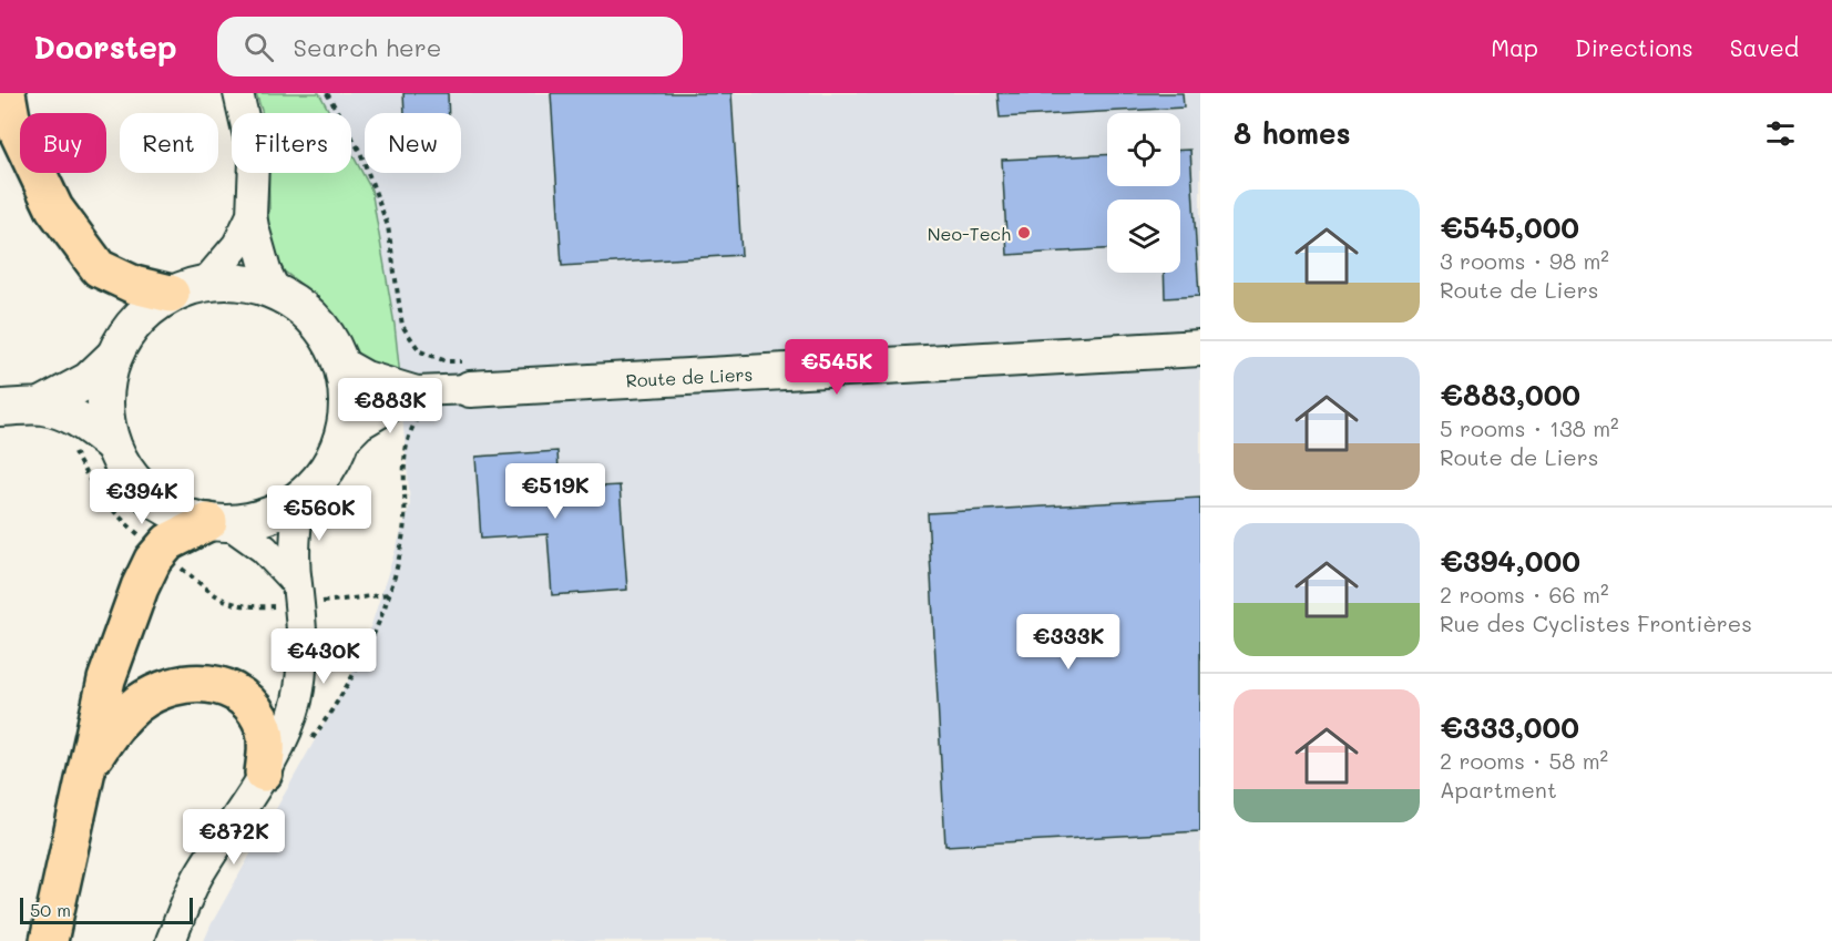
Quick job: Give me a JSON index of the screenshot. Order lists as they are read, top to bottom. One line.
{"streets":{"street":["Route de Liers"]},"places":["Neo-Tech"],"scale_bar":"50 m","page":{"header":"Doorstep","search":"Search here","nav":["Map","Directions","Saved"],"heading":"8 homes","chip":["Buy","Rent","Filters","New"],"list":[{"name":"€545,000","note":"3 rooms · 98 m² · Route de Liers"},{"name":"€883,000","note":"5 rooms · 138 m² · Route de Liers"},{"name":"€394,000","note":"2 rooms · 66 m² · Rue des Cyclistes Frontières"},{"name":"€333,000","note":"2 rooms · 58 m² · Apartment"}],"price":["€545K","€883K","€519K","€394K","€560K","€333K","€430K","€872K"],"scale":"50 m"}}
